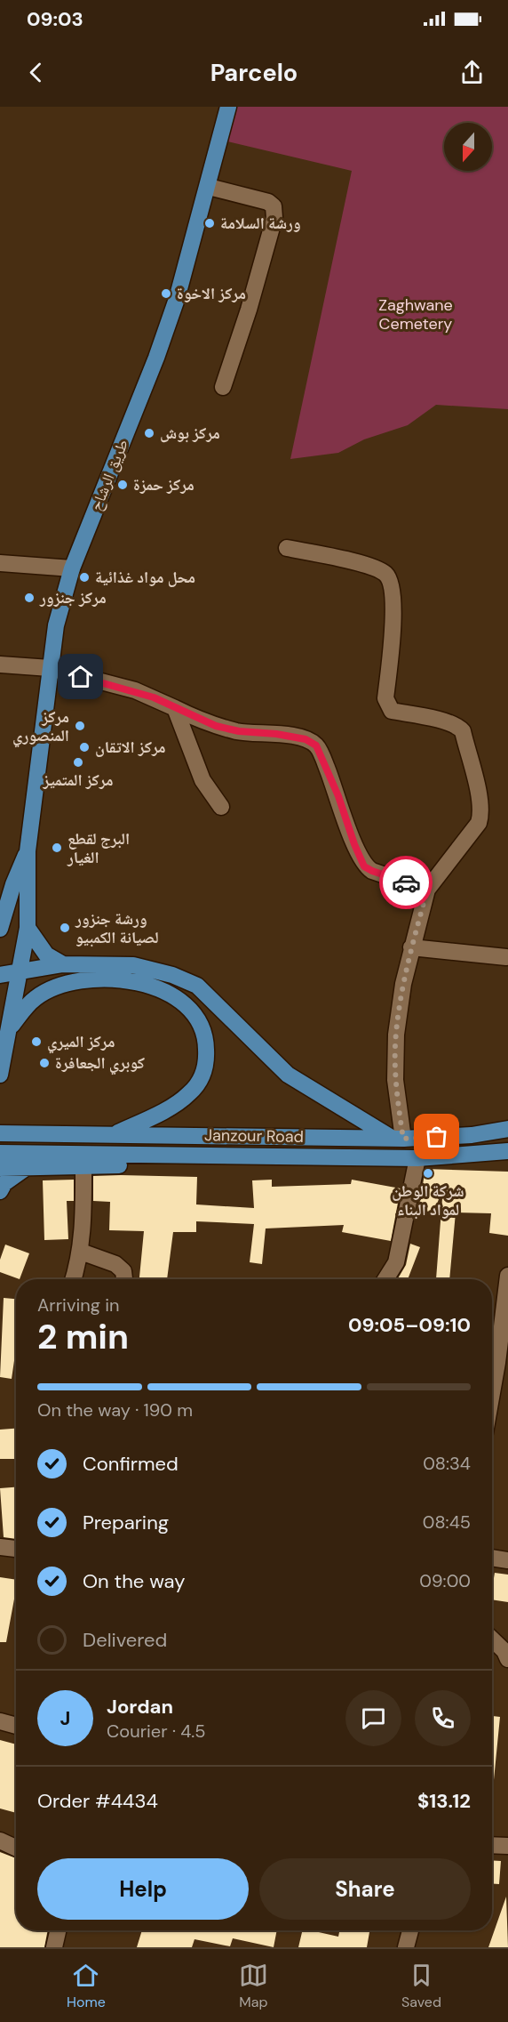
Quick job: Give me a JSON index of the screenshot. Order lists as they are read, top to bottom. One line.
{"streets":{"main road":["طريق الرشاح","Janzour Road"]},"parks":["Zaghwane Cemetery"],"places":["ورشة السلامة","مركز الاخوة","مركز بوش","مركز حمزة","محل مواد غذائية","مركز جنزور","مركز المنصوري","مركز الاتقان","مركز المتميز","البرج لقطع الغيار","ورشة جنزور لصيانة الكمبيو","مركز الميري","كوبري الجعافرة","شركة الوطن لمواد البناء"],"north":"bottom","page":{"status":"09:03","header":"Parcelo","heading":["2 min","Arriving in","09:05–09:10"],"panel":["Jordan","Courier · 4.5","Order #4434","$13.12"],"bar":"On the way · 190 m","list":[["Confirmed","08:34"],["Preparing","08:45"],["On the way","09:00"],"Delivered"],"round":"J","buttons":["Help","Share"],"tabs":["Home","Map","Saved"]}}
